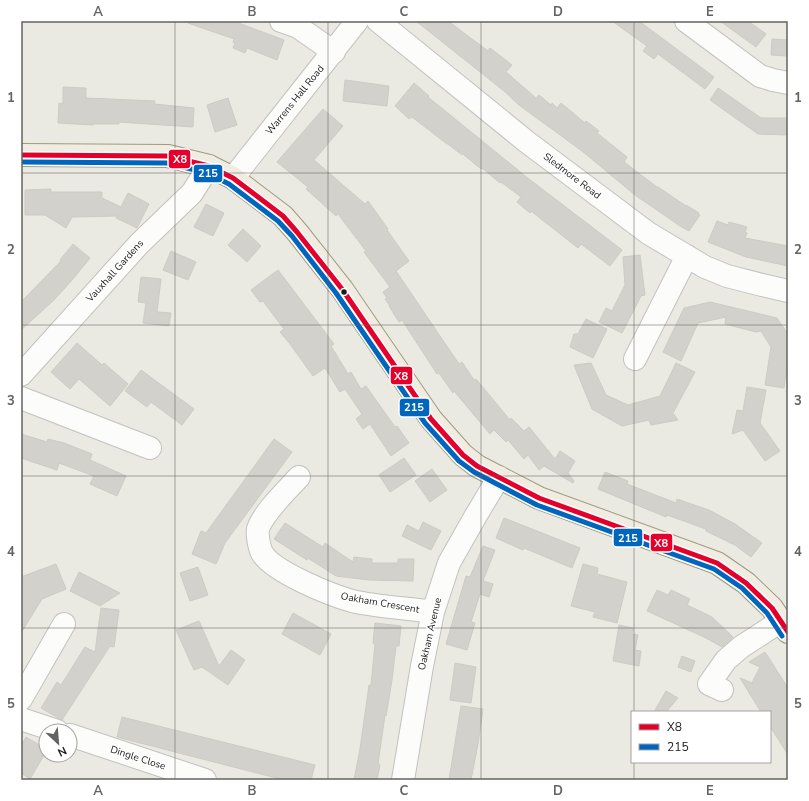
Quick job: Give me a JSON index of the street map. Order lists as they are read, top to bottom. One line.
{"streets":{"street":["Warrens Hall Road","Sledmore Road","Vauxhall Gardens","Oakham Crescent","Oakham Avenue","Dingle Close"]},"crossings":[["Oakham Crescent","Oakham Avenue"]],"lines":["transit line X8","transit line 215"],"legend":["X8","215"],"north":"bottom right","grid":{"columns":["A","B","C","D","E"],"rows":["1","2","3","4","5"]}}
